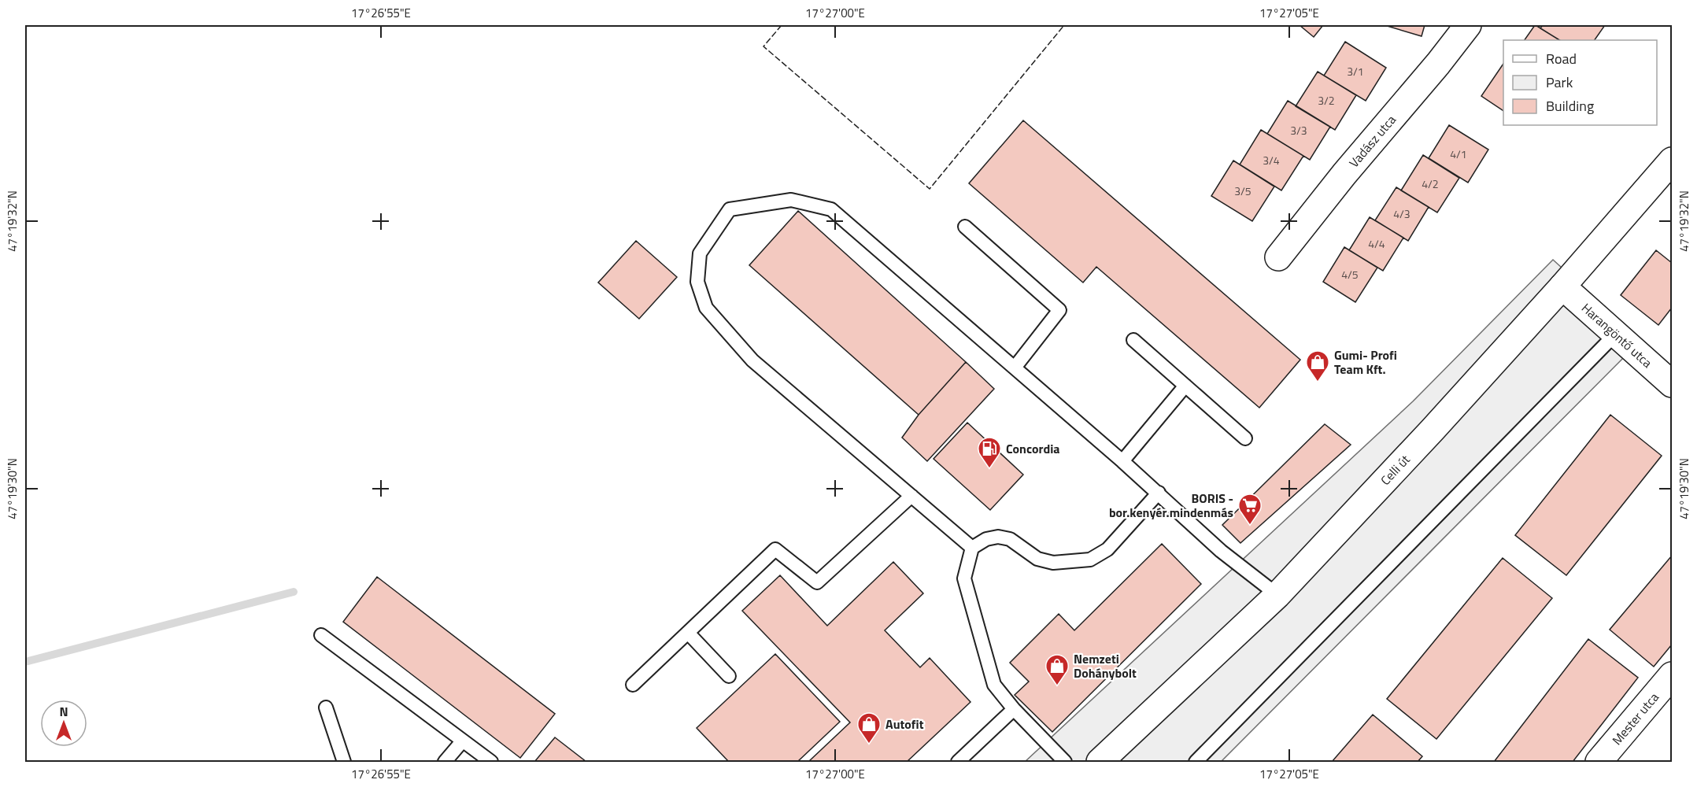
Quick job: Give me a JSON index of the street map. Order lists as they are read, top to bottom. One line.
{"streets":{"street":["Vadász utca","Harangöntő utca","Celli út","Mester utca"]},"crossings":[["Harangöntő utca","Celli út"]],"places":{"shop":["Gumi- Profi Team Kft.","Nemzeti Dohánybolt","Autofit"],"fuel station":["Concordia"],"supermarket":["BORIS - bor.kenyér.mindenmás"]},"house_numbers":["3/1","3/2","3/3","4/1","3/4","4/2","3/5","4/3","4/4","4/5"],"legend":["Road","Park","Building"],"north":"top","coordinates":["17°26'55\"E","17°27'00\"E","17°27'05\"E","47°19'32\"N","47°19'30\"N"]}
